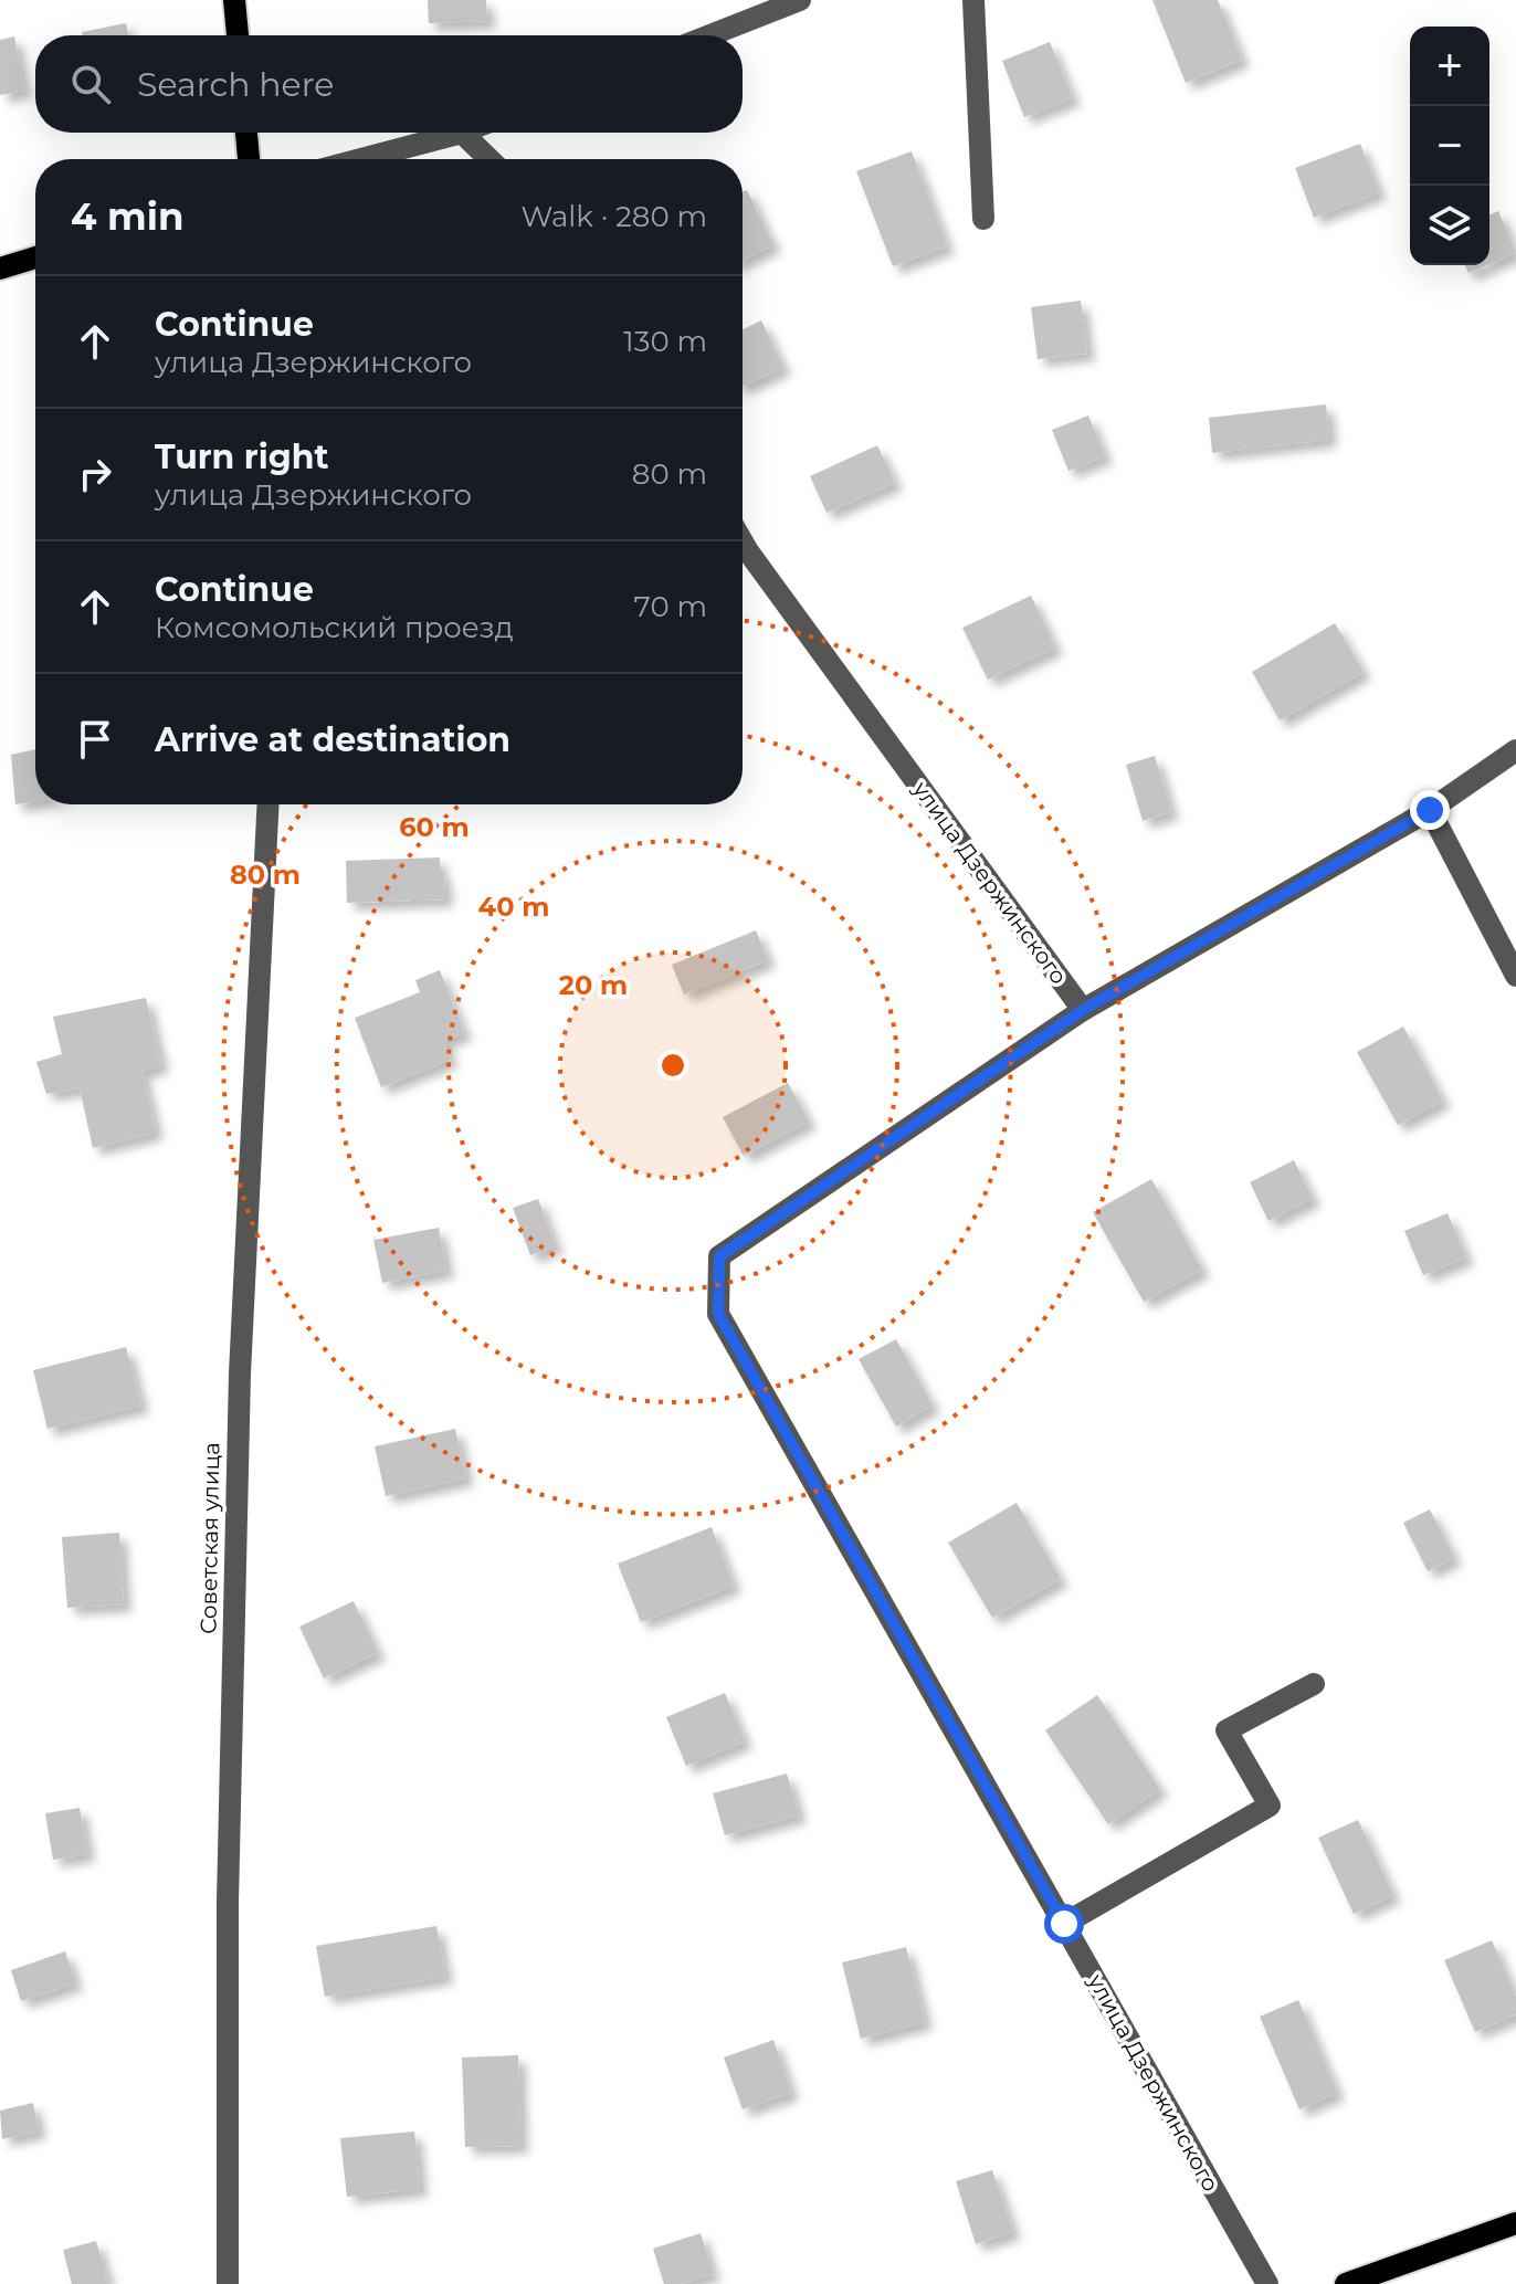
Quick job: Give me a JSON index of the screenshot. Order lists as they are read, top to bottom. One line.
{"streets":{"street":["улица Дзержинского","Советская улица"]},"page":{"map_buttons":["+","−"],"search":"Search here","heading":["4 min","Walk · 280 m"],"list":[["Continue","улица Дзержинского","130 m"],["Turn right","улица Дзержинского","80 m"],["Continue","Комсомольский проезд","70 m"],"Arrive at destination"]},"rings":["60 m","80 m","40 m","20 m"]}
